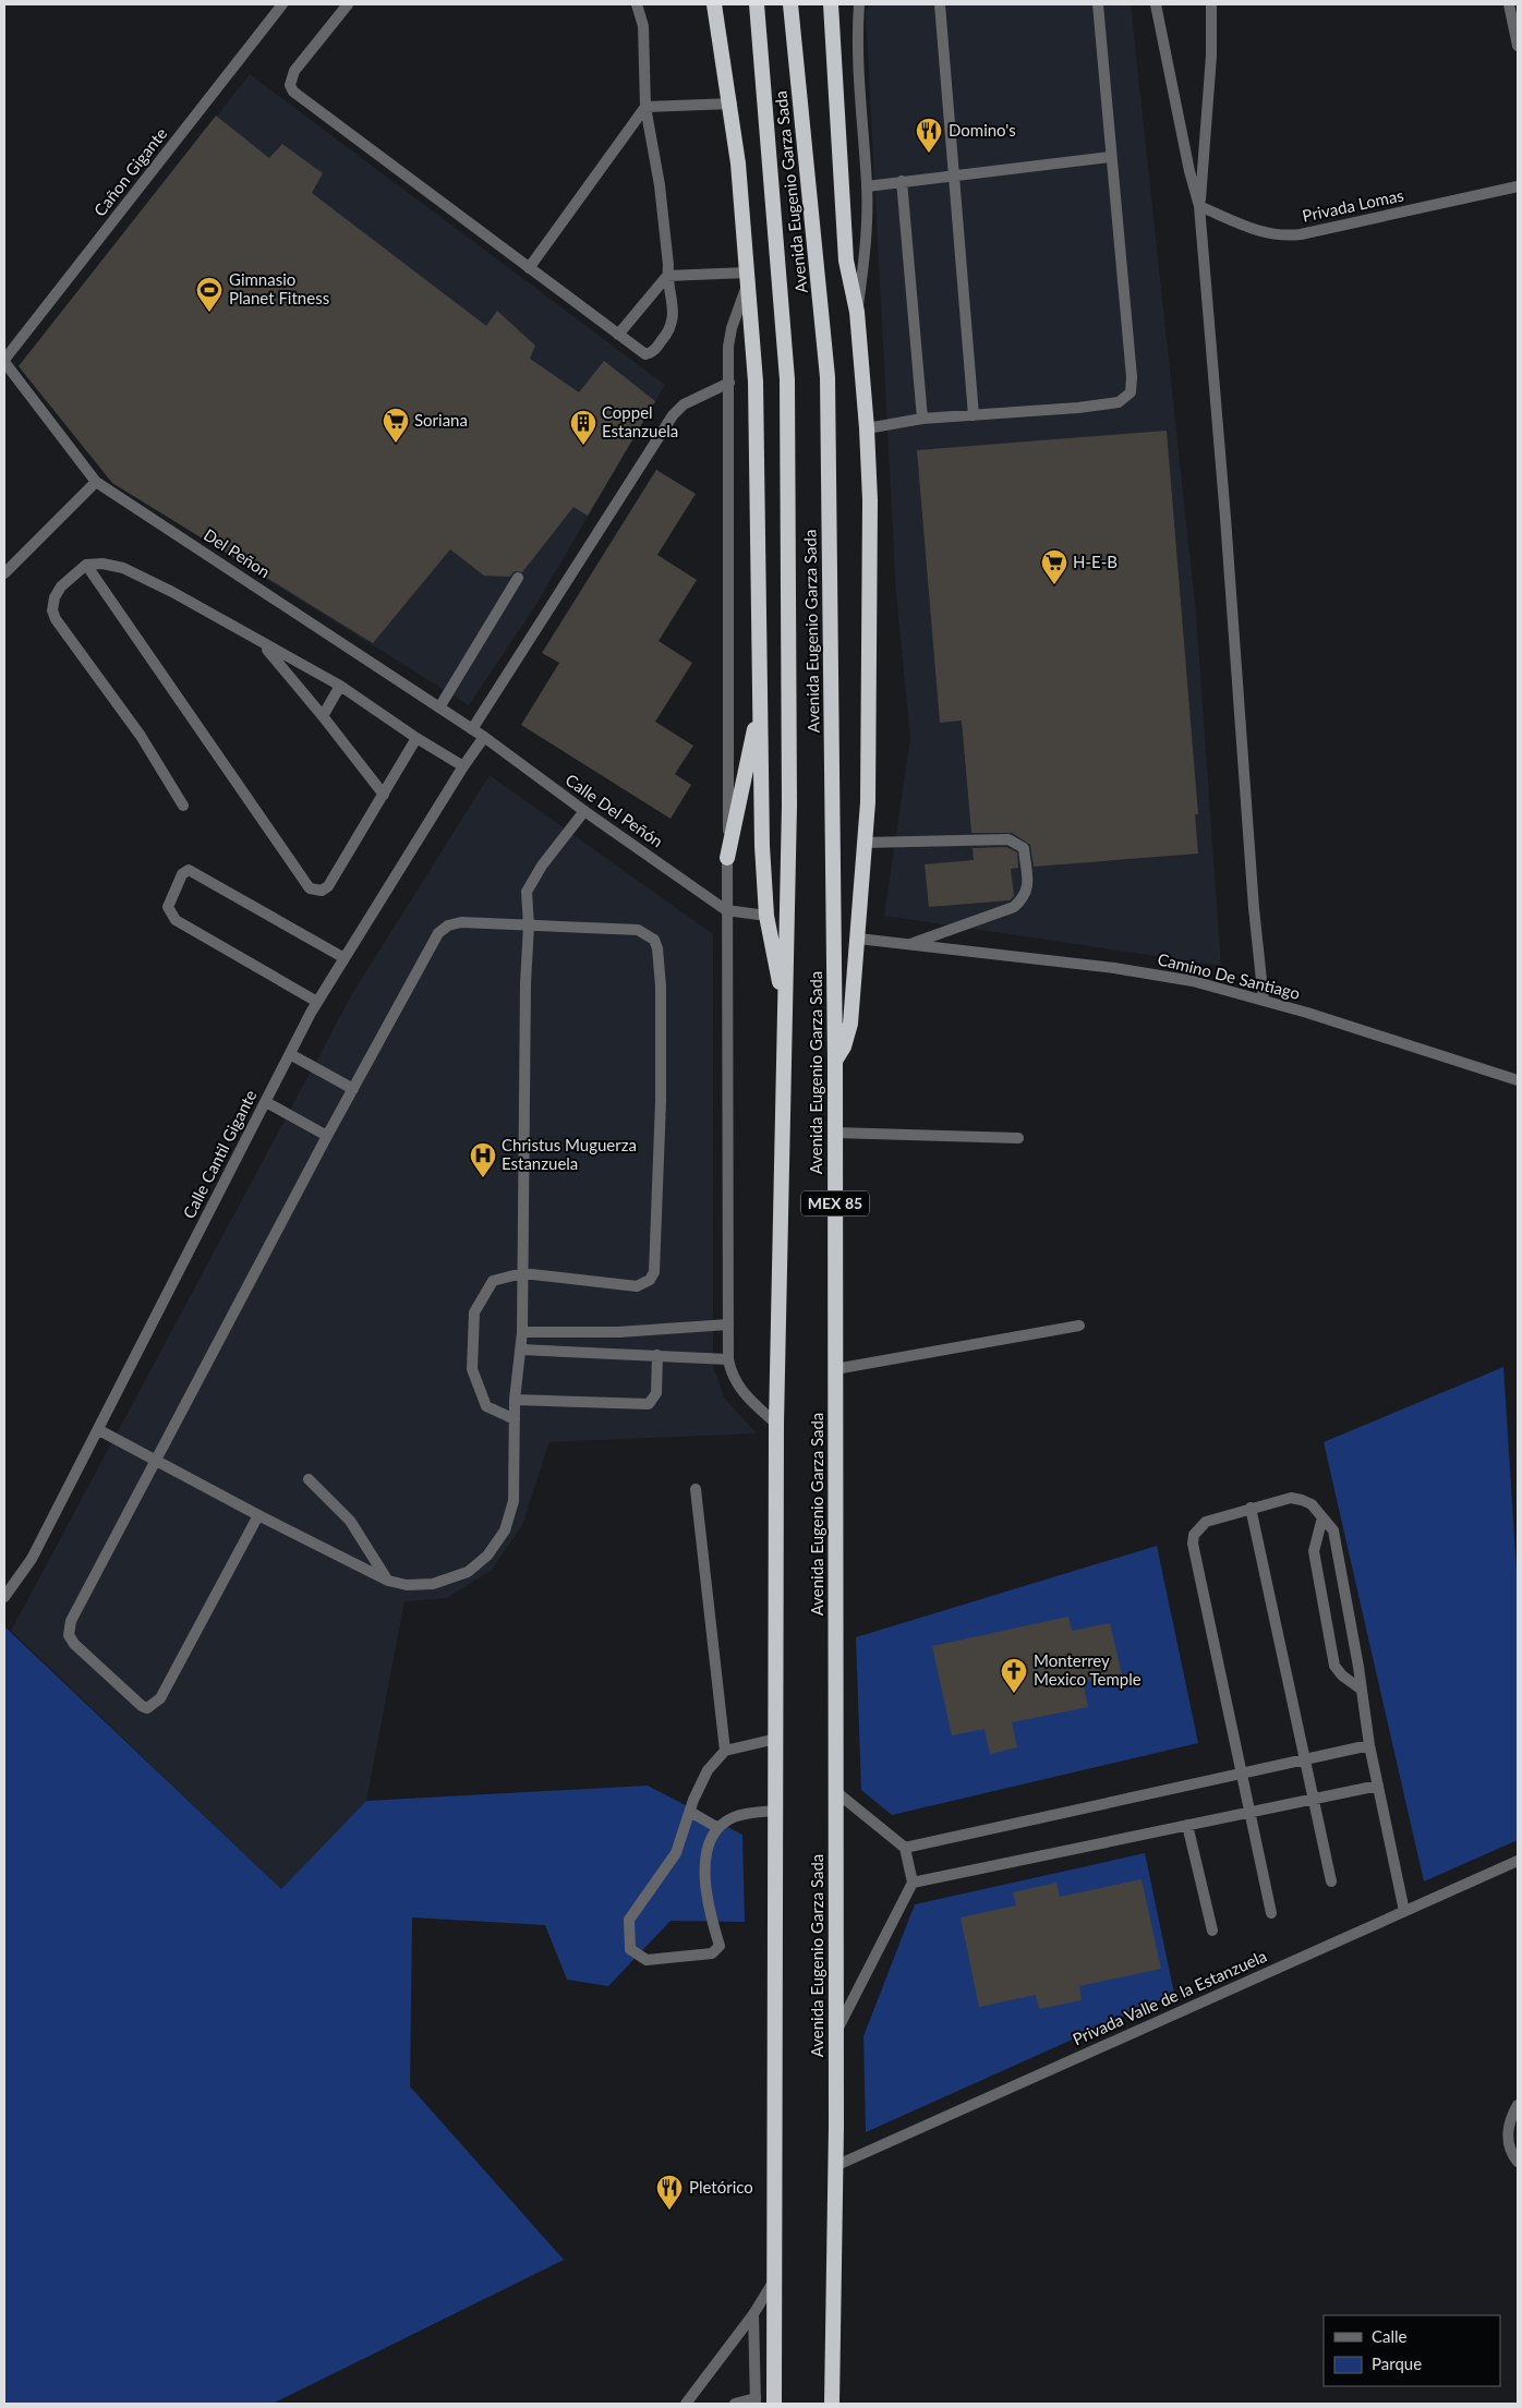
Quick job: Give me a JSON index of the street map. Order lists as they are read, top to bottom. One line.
{"streets":{"highway":["Avenida Eugenio Garza Sada","MEX 85"],"street":["Cañon Gigante","Privada Lomas","Del Peñon","Calle Del Peñón","Camino De Santiago","Calle Cantil Gigante","Privada Valle de la Estanzuela"]},"crossings":[["Cañon Gigante","Del Peñon"],["Avenida Eugenio Garza Sada","Privada Valle de la Estanzuela"],["Del Peñon","Calle Del Peñón"],["Del Peñon","Calle Cantil Gigante"],["Calle Del Peñón","Calle Cantil Gigante"]],"places":{"restaurant":["Domino's","Pletórico"],"sports":["Gimnasio Planet Fitness"],"supermarket":["Soriana","H-E-B"],"building":["Coppel Estanzuela"],"hospital":["Christus Muguerza Estanzuela"],"church":["Monterrey Mexico Temple"]},"legend":["Calle","Parque"]}
